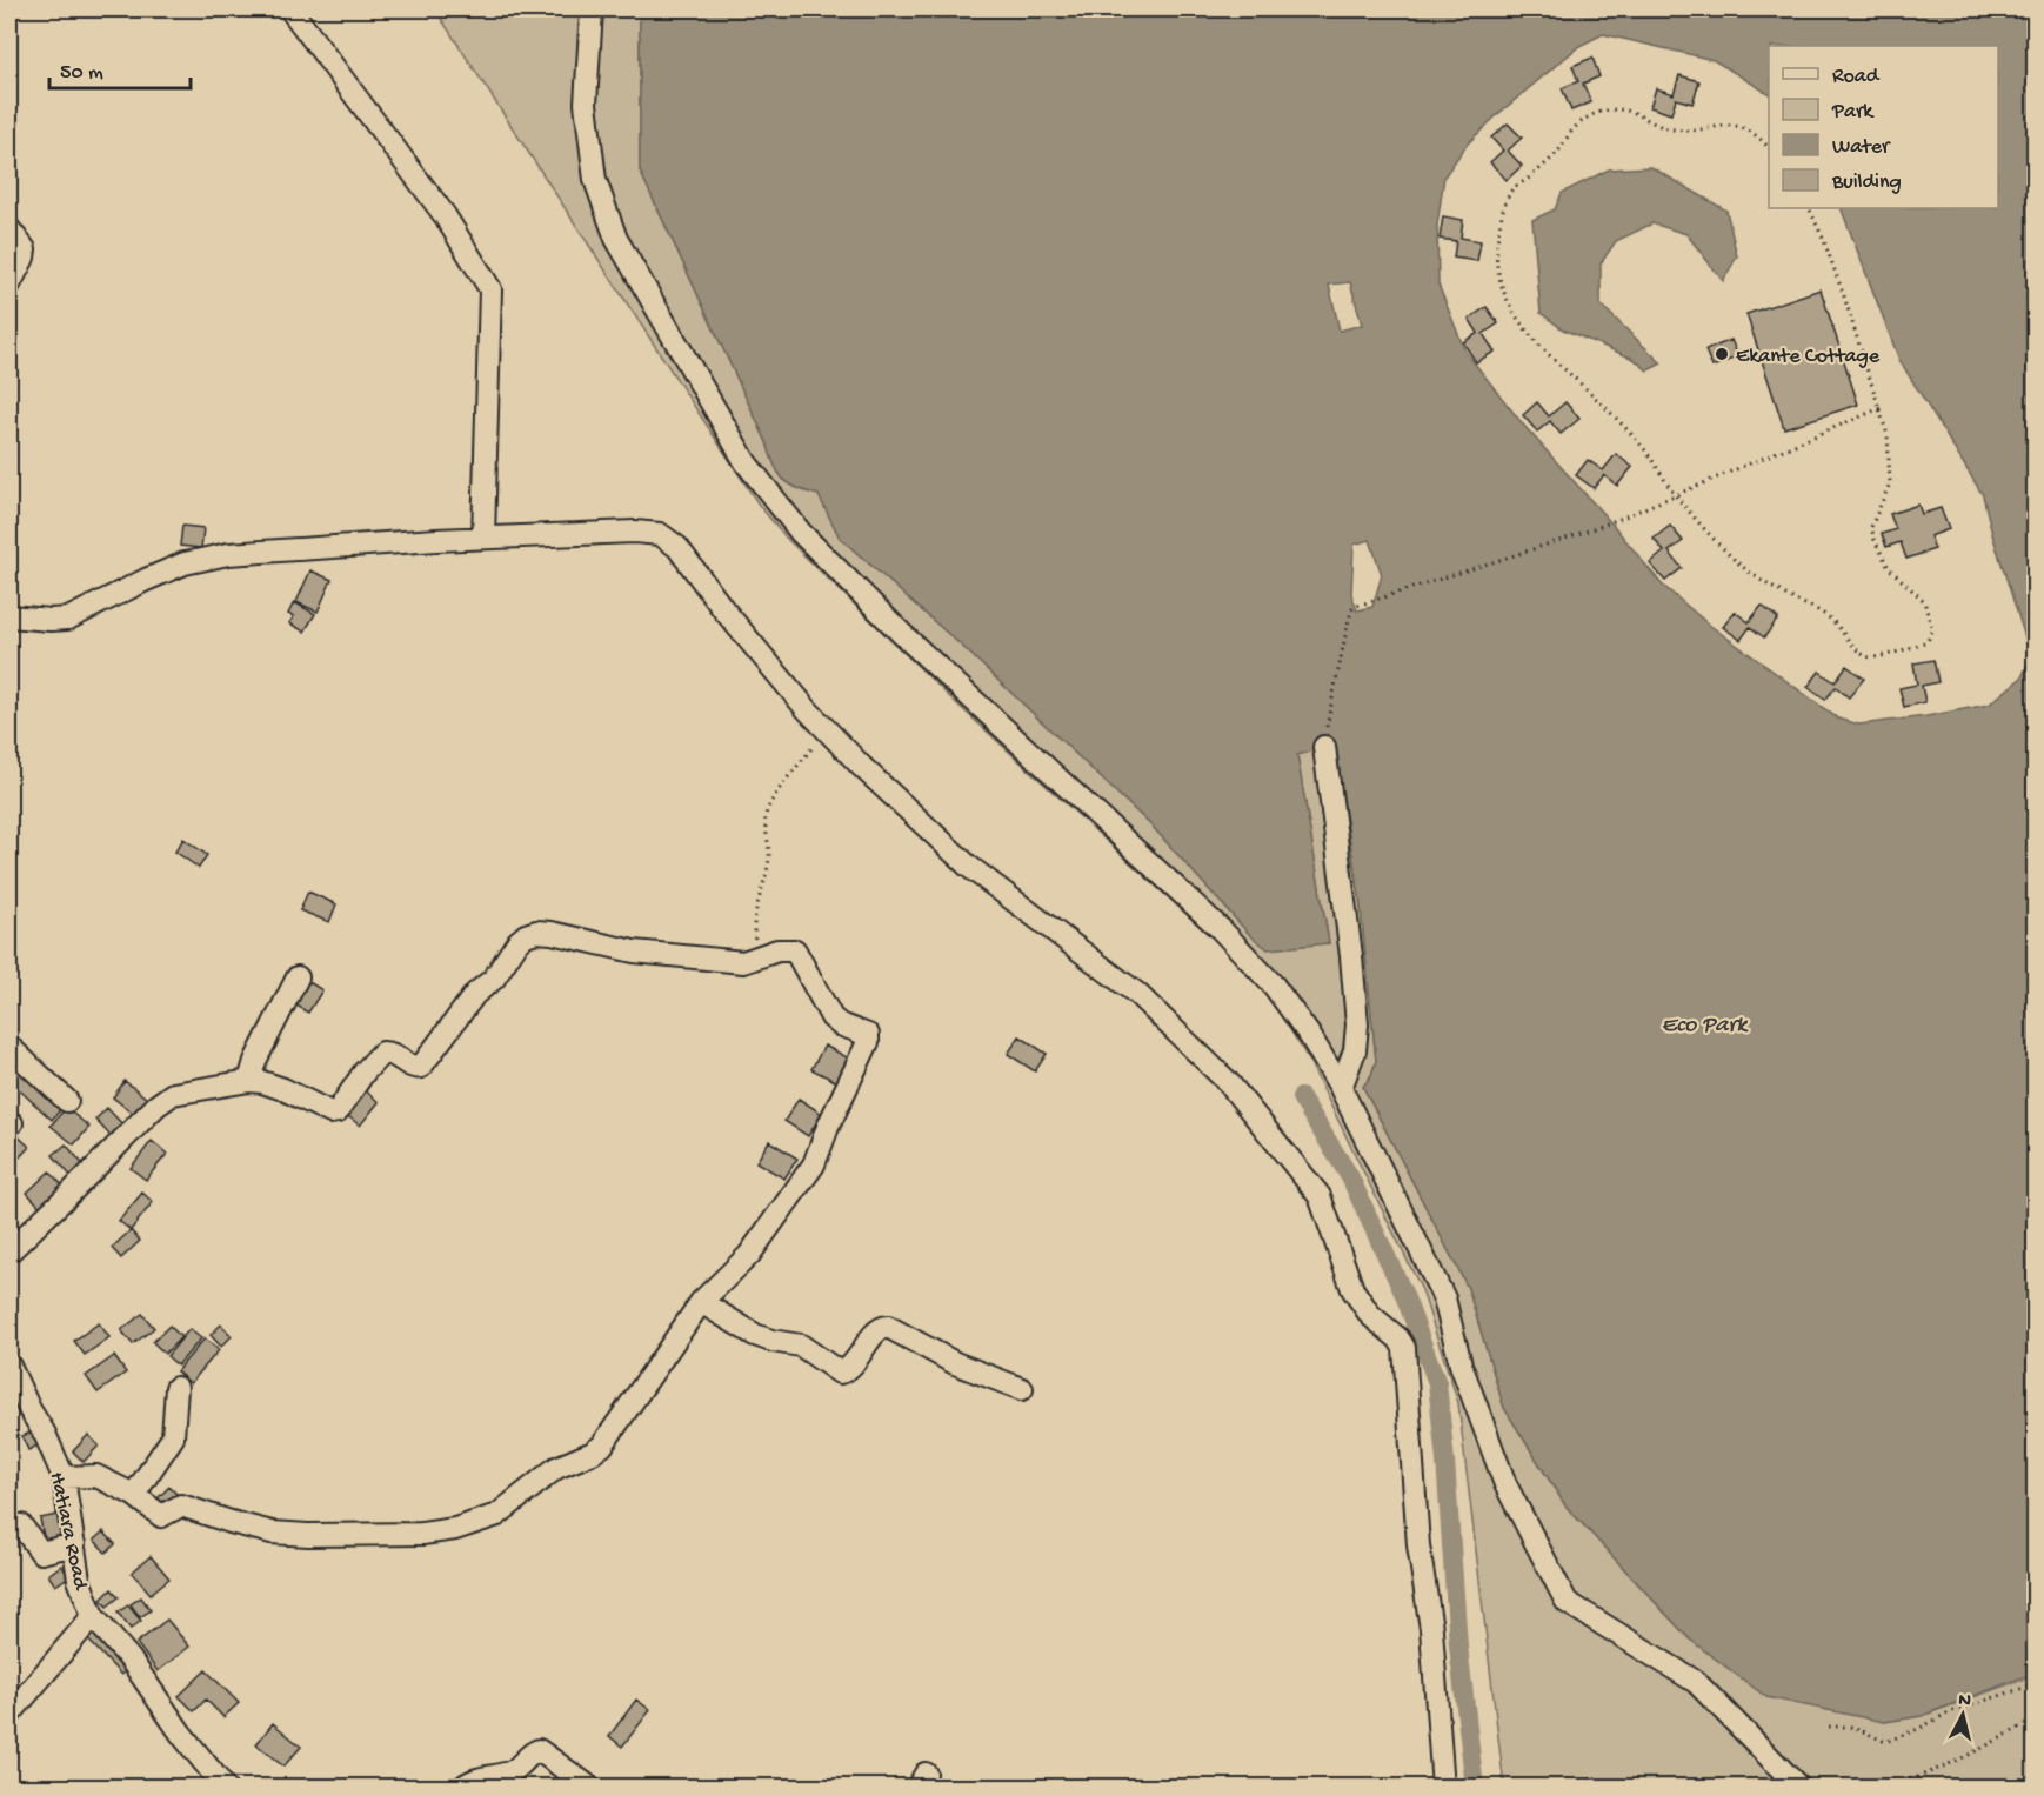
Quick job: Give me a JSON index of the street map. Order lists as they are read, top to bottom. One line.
{"streets":{"street":["Hatiara Road"]},"water":["Eco Park"],"places":["Ekante Cottage"],"legend":["Road","Park","Water","Building"],"scale_bar":"50 m","north":"top"}
